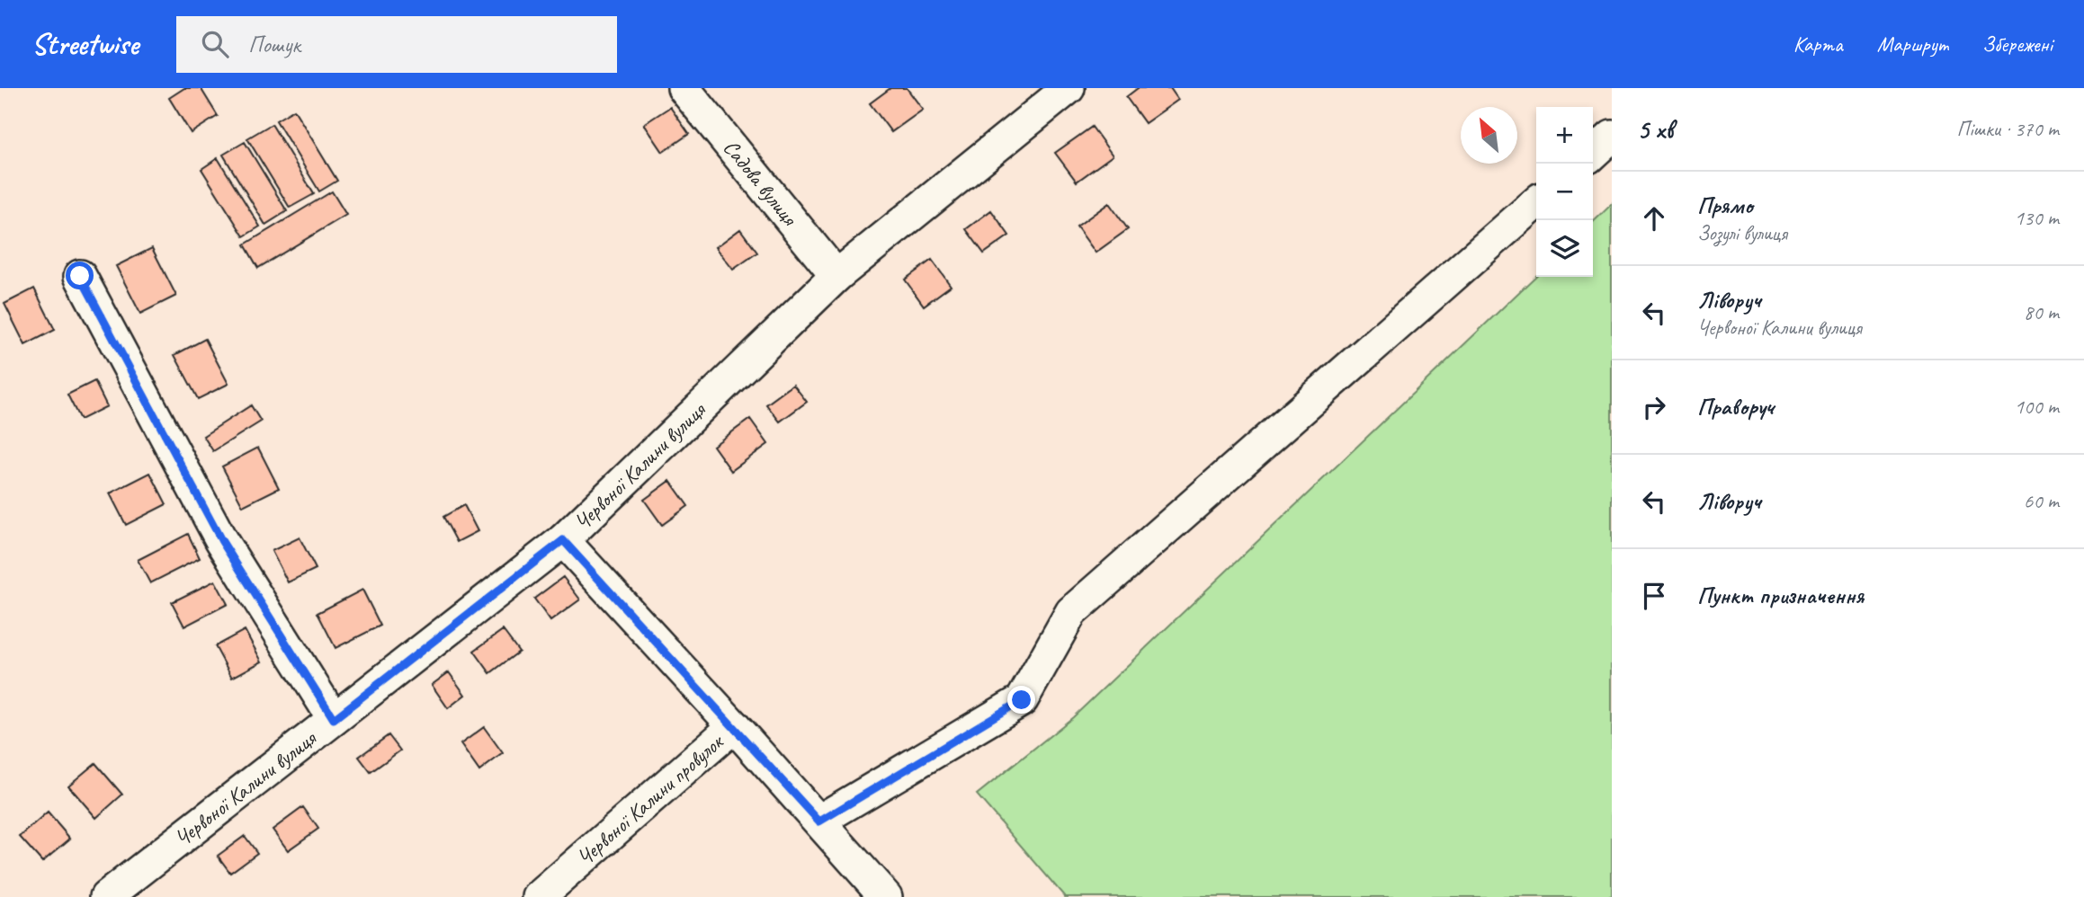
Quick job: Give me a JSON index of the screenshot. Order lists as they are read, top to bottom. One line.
{"streets":{"street":["Садова вулиця","Червоної Калини вулиця","Червоної Калини провулок"]},"crossings":[["Садова вулиця","Червоної Калини вулиця"]],"north":"top left","page":{"header":"Streetwise","search":"Пошук","nav":["Карта","Маршрут","Збережені"],"heading":["5 хв","Пішки · 370 m"],"map_buttons":["+","−"],"list":[["Прямо","Зозулі вулиця","130 m"],["Ліворуч","Червоної Калини вулиця","80 m"],["Праворуч","100 m"],["Ліворуч","60 m"],"Пункт призначення"]}}
